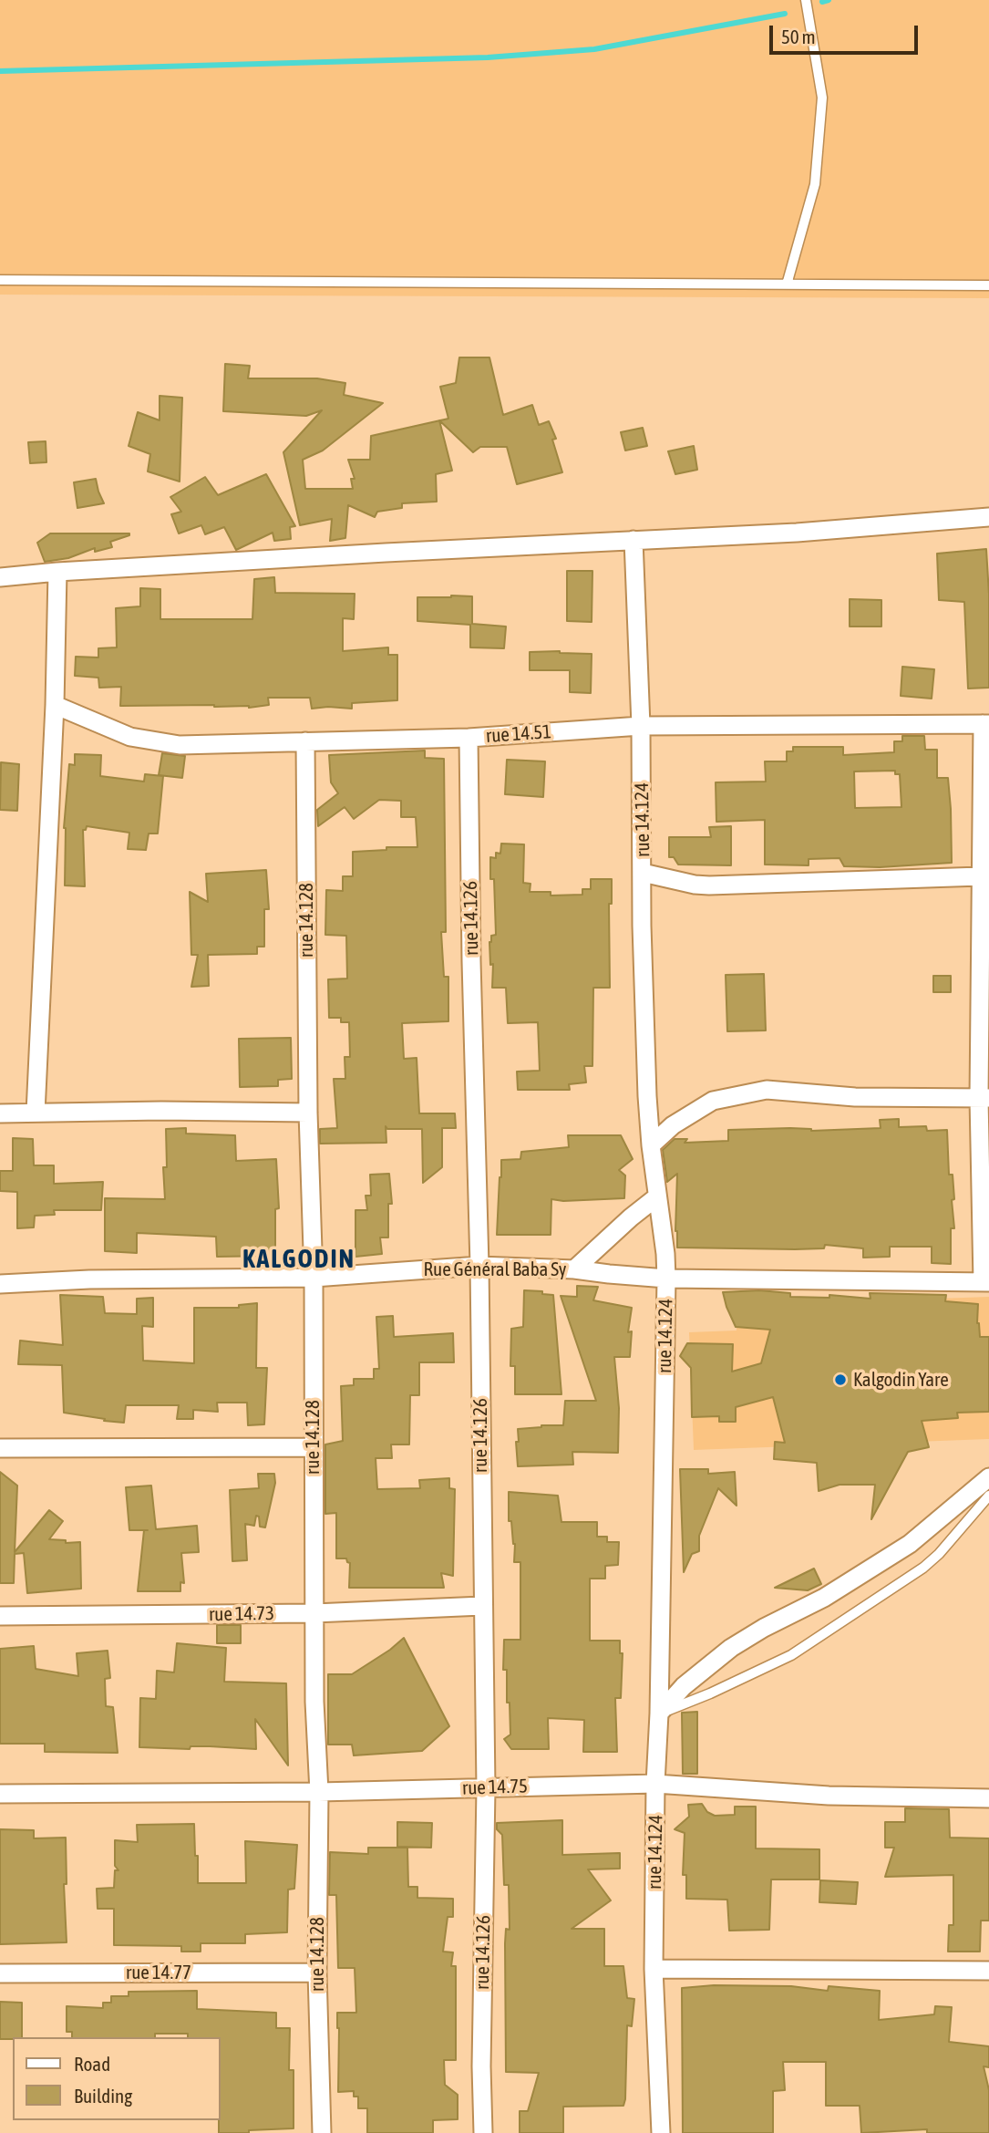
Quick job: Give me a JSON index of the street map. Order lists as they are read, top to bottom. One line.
{"streets":{"street":["rue 14.51","rue 14.124","rue 14.126","rue 14.128","Rue Général Baba Sy","rue 14.73","rue 14.75","rue 14.77"]},"crossings":[["rue 14.51","rue 14.124"],["rue 14.51","rue 14.126"],["rue 14.51","rue 14.128"],["rue 14.124","Rue Général Baba Sy"],["rue 14.124","rue 14.75"],["rue 14.126","Rue Général Baba Sy"],["rue 14.126","rue 14.73"],["rue 14.126","rue 14.75"],["rue 14.128","Rue Général Baba Sy"],["rue 14.128","rue 14.73"],["rue 14.128","rue 14.75"],["rue 14.128","rue 14.77"]],"districts":["KALGODIN"],"places":["Kalgodin Yare"],"legend":["Road","Building"],"scale_bar":"50 m"}
